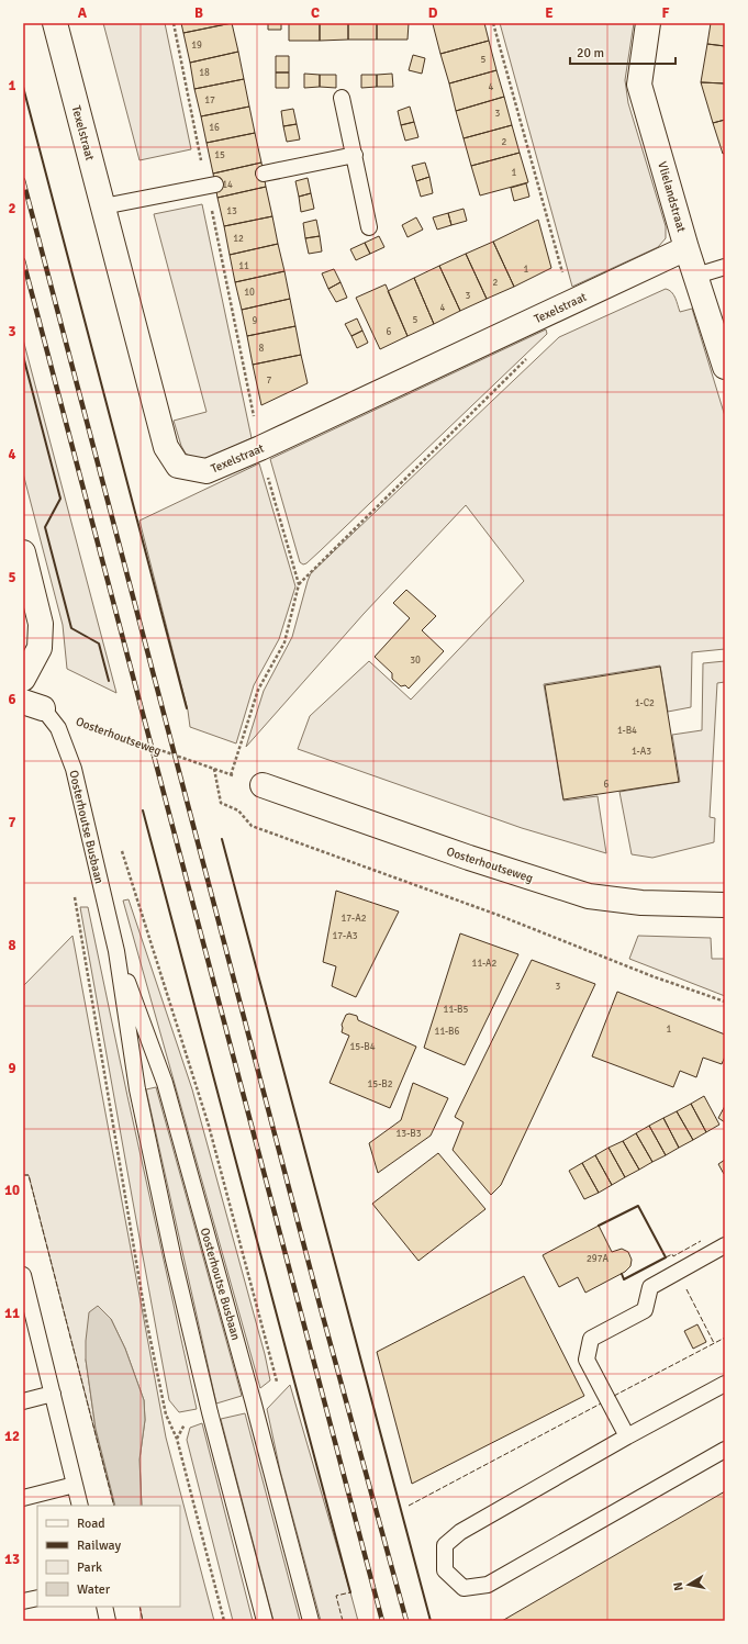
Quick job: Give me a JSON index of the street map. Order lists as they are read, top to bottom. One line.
{"streets":{"street":["Texelstraat","Vlielandstraat","Oosterhoutseweg"],"lane":["Oosterhoutse Busbaan"]},"crossings":[["Texelstraat","Vlielandstraat"],["Oosterhoutseweg","Oosterhoutse Busbaan"]],"house_numbers":["19","5","18","4","17","3","16","2","15","1","14","13","12","11","1","2","10","3","4","5","9","6","8","7","30","1-C2","1-B4","1-A3","6","17-A2","17-A3","11-A2","3","11-B5","1","11-B6","15-B4","15-B2","13-B3","297A"],"legend":["Road","Railway","Park","Water"],"scale_bar":"20 m","north":"left","grid":{"columns":["A","B","C","D","E","F"],"rows":["1","2","3","4","5","6","7","8","9","10","11","12","13"]}}
